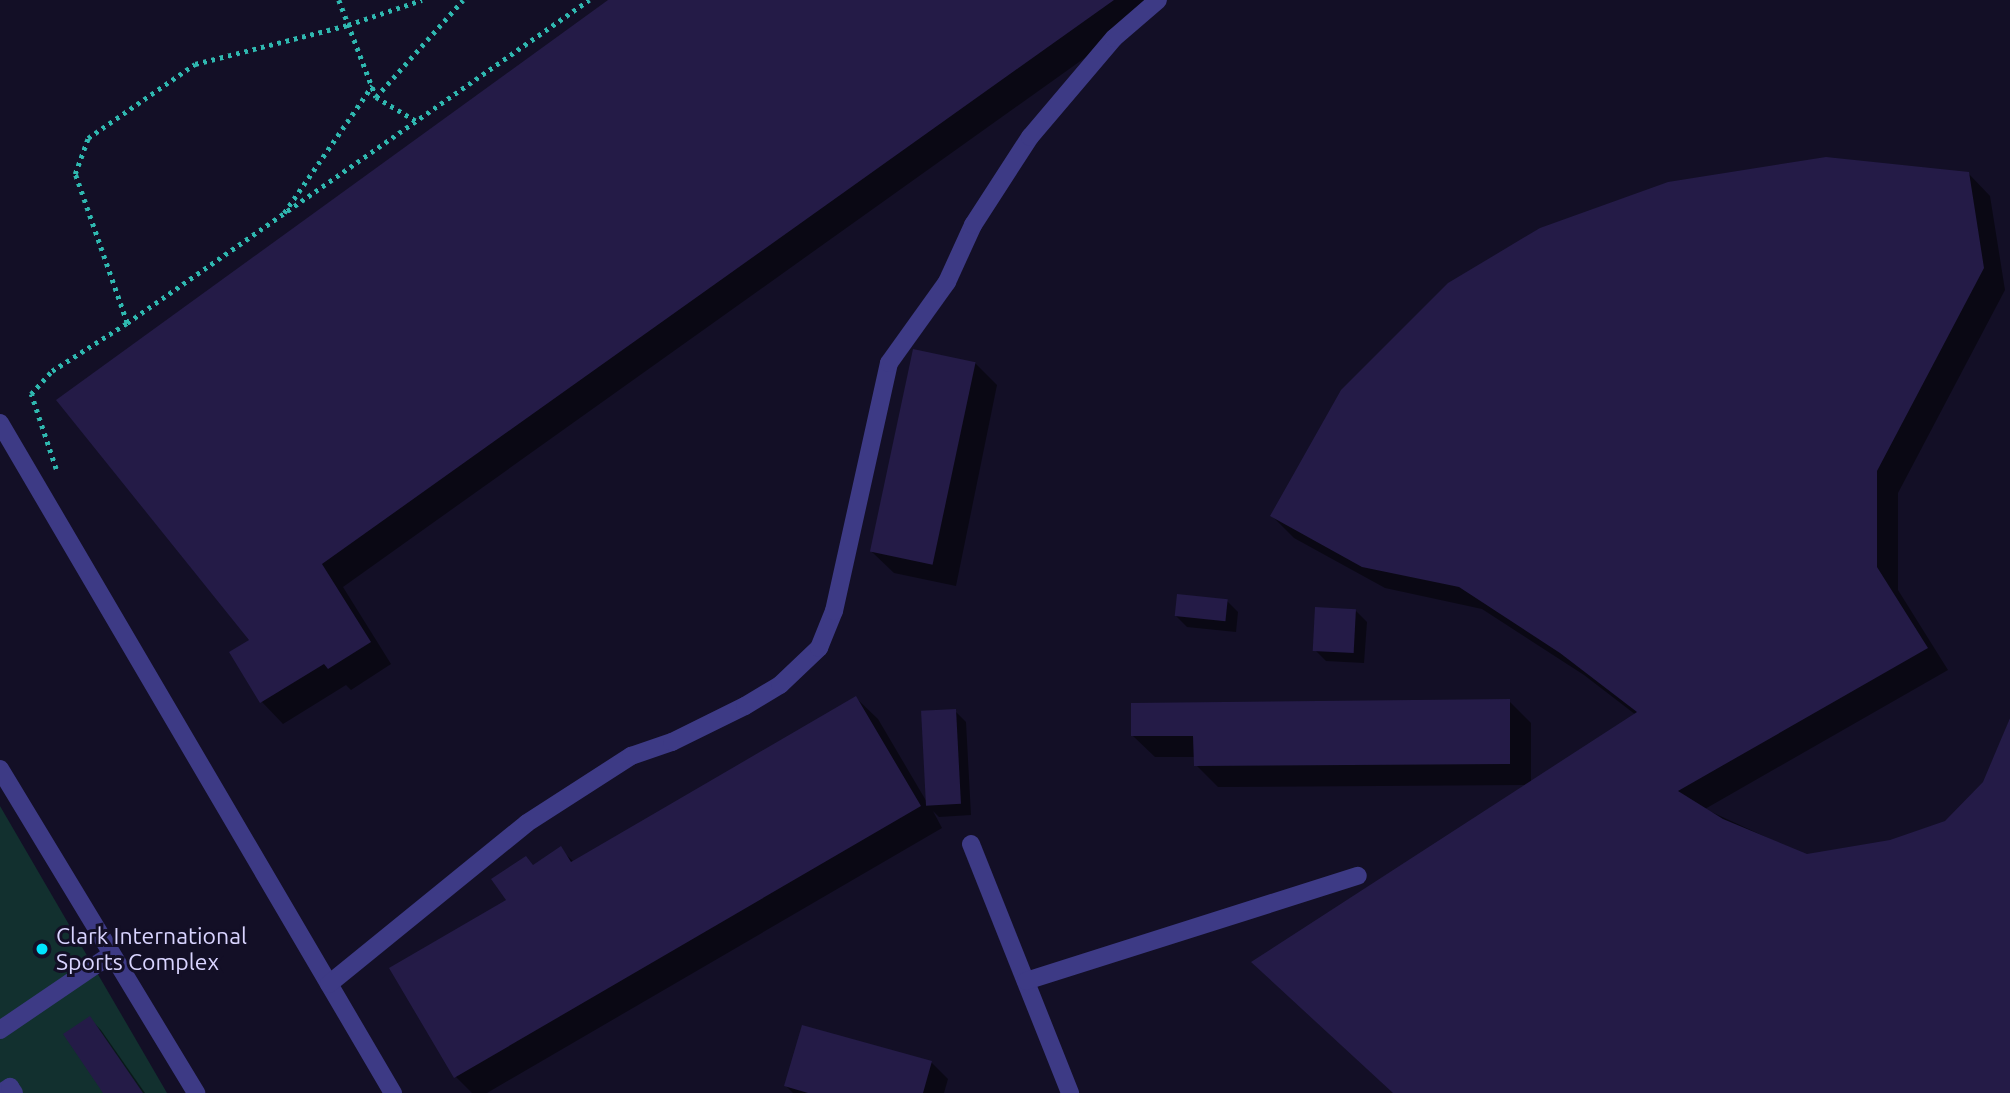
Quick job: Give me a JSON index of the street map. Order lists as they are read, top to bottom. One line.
{"places":["Clark International Sports Complex"]}
